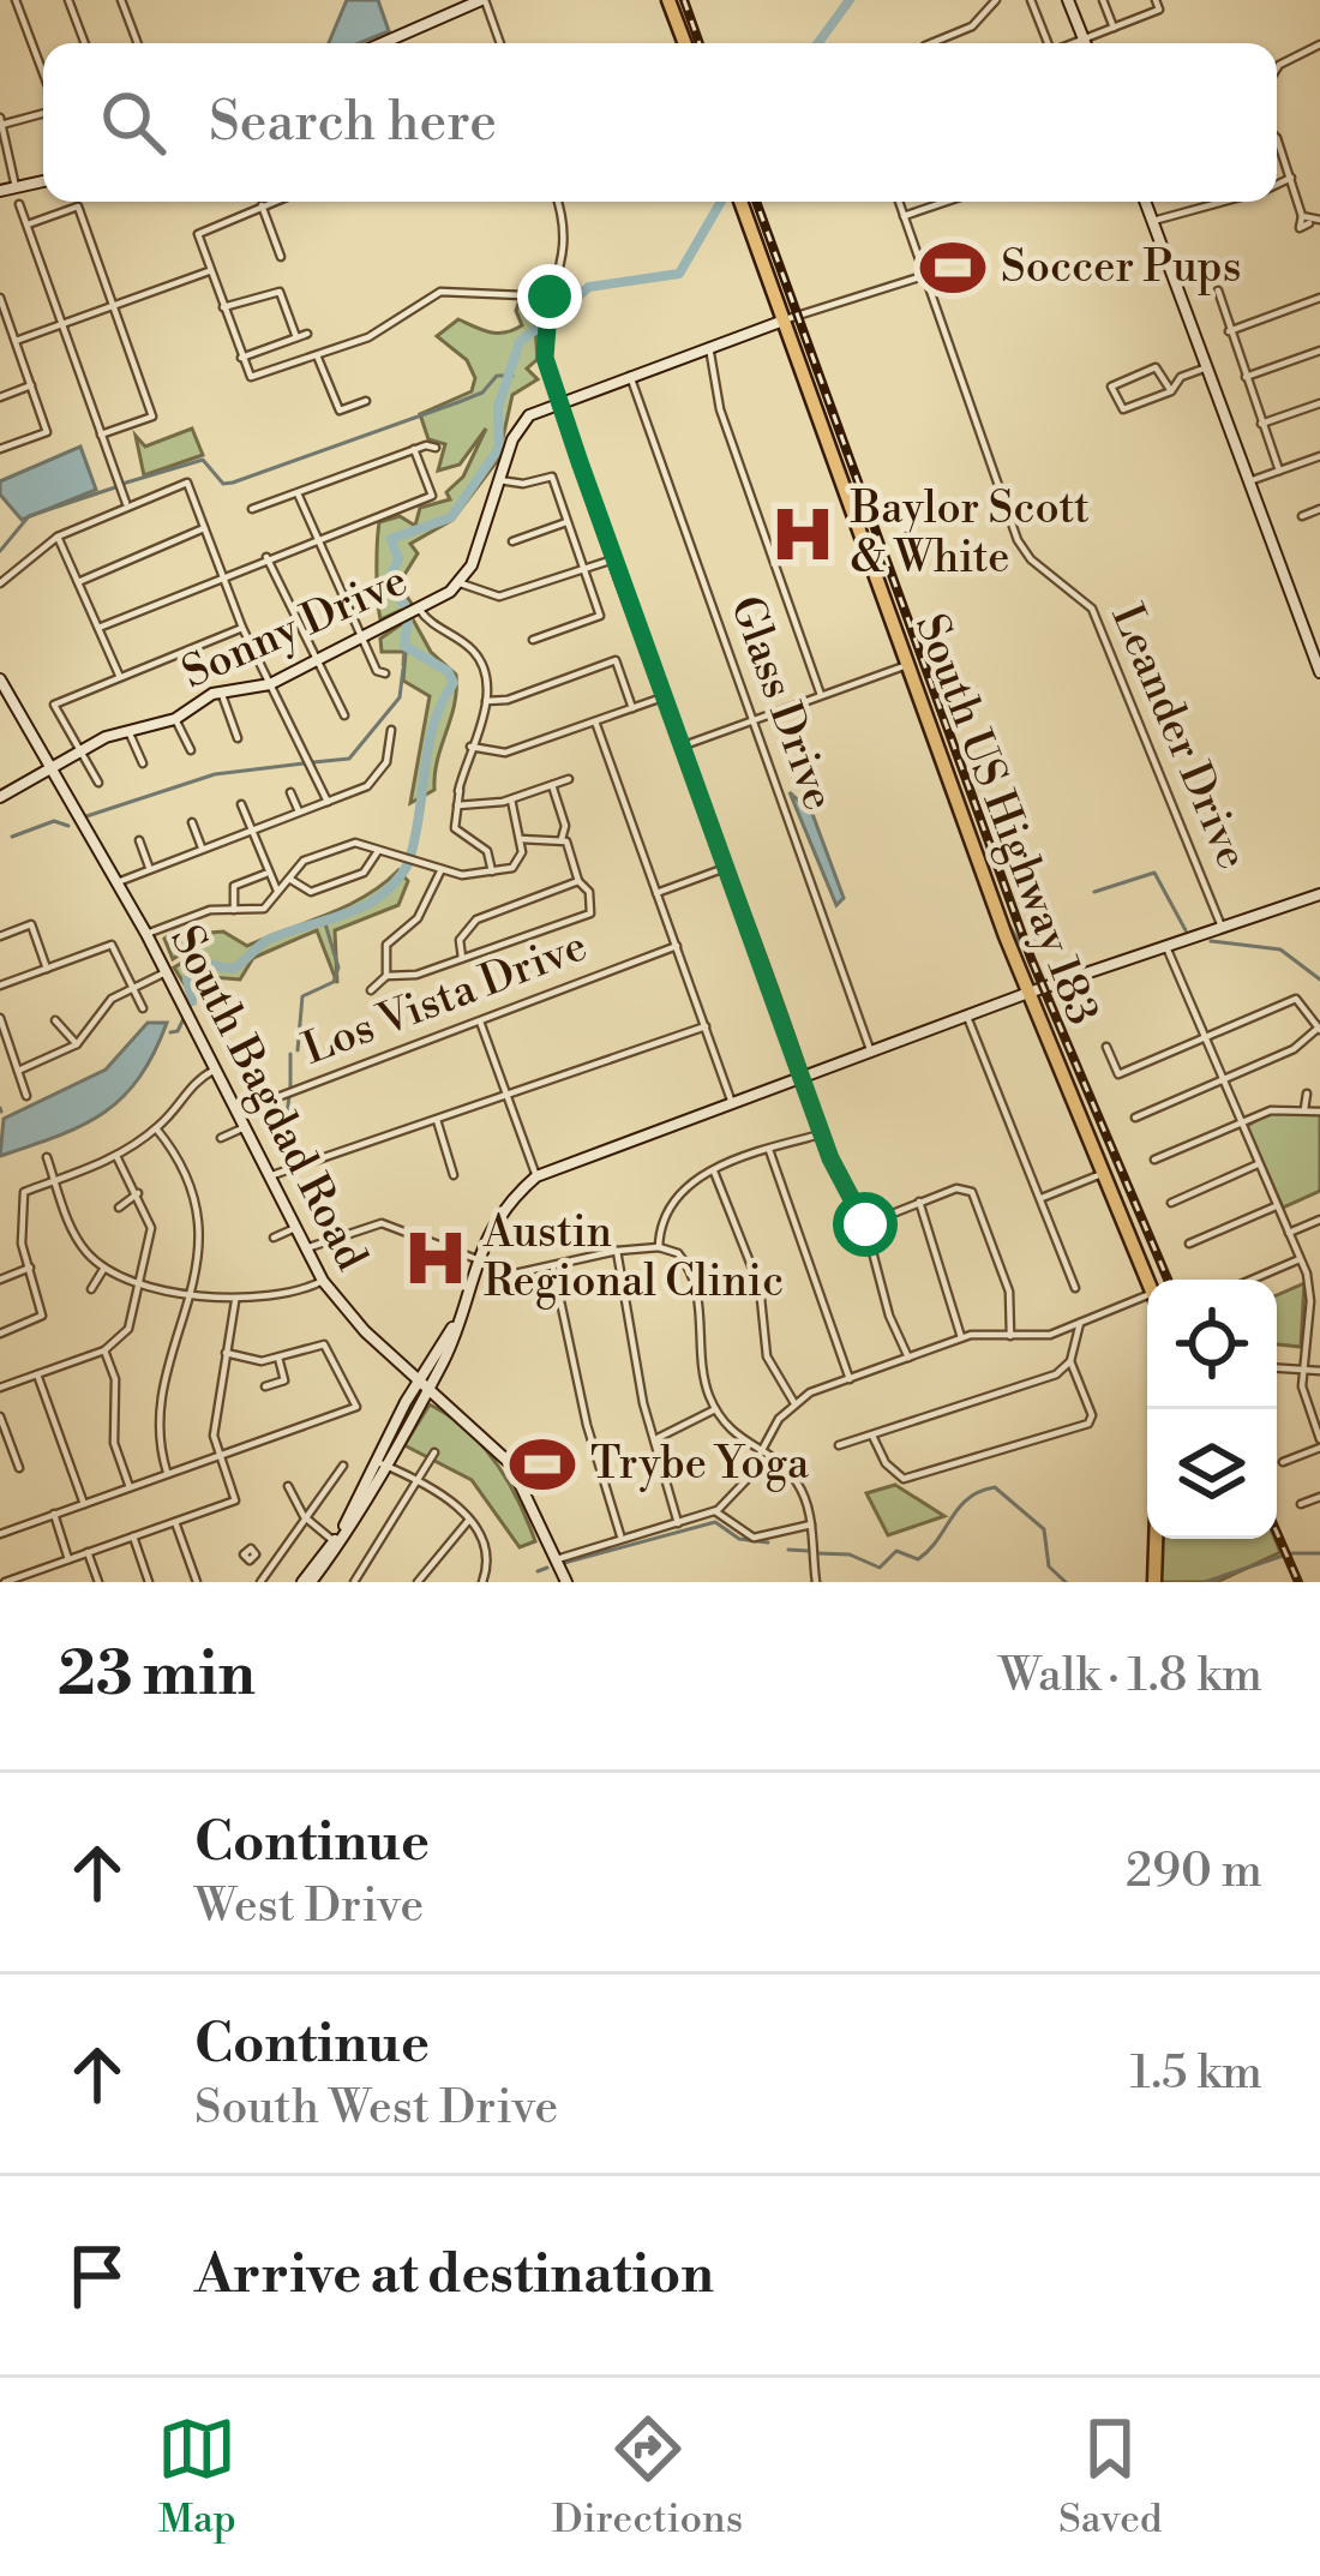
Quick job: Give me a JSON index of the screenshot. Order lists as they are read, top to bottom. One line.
{"streets":{"main road":["Sonny Drive","South US Highway 183","South Bagdad Road"],"street":["Glass Drive","Leander Drive","Los Vista Drive"]},"crossings":[["Sonny Drive","Glass Drive"],["Sonny Drive","Leander Drive"],["Sonny Drive","South US Highway 183"],["Sonny Drive","South Bagdad Road"],["Los Vista Drive","South Bagdad Road"]],"places":{"sports":["Soccer Pups","Trybe Yoga"],"hospital":["Baylor Scott & White","Austin Regional Clinic"]},"page":{"search":"Search here","heading":["23 min","Walk · 1.8 km"],"list":[["Continue","West Drive","290 m"],["Continue","South West Drive","1.5 km"],"Arrive at destination"],"nav":["Map","Directions","Saved"]}}
